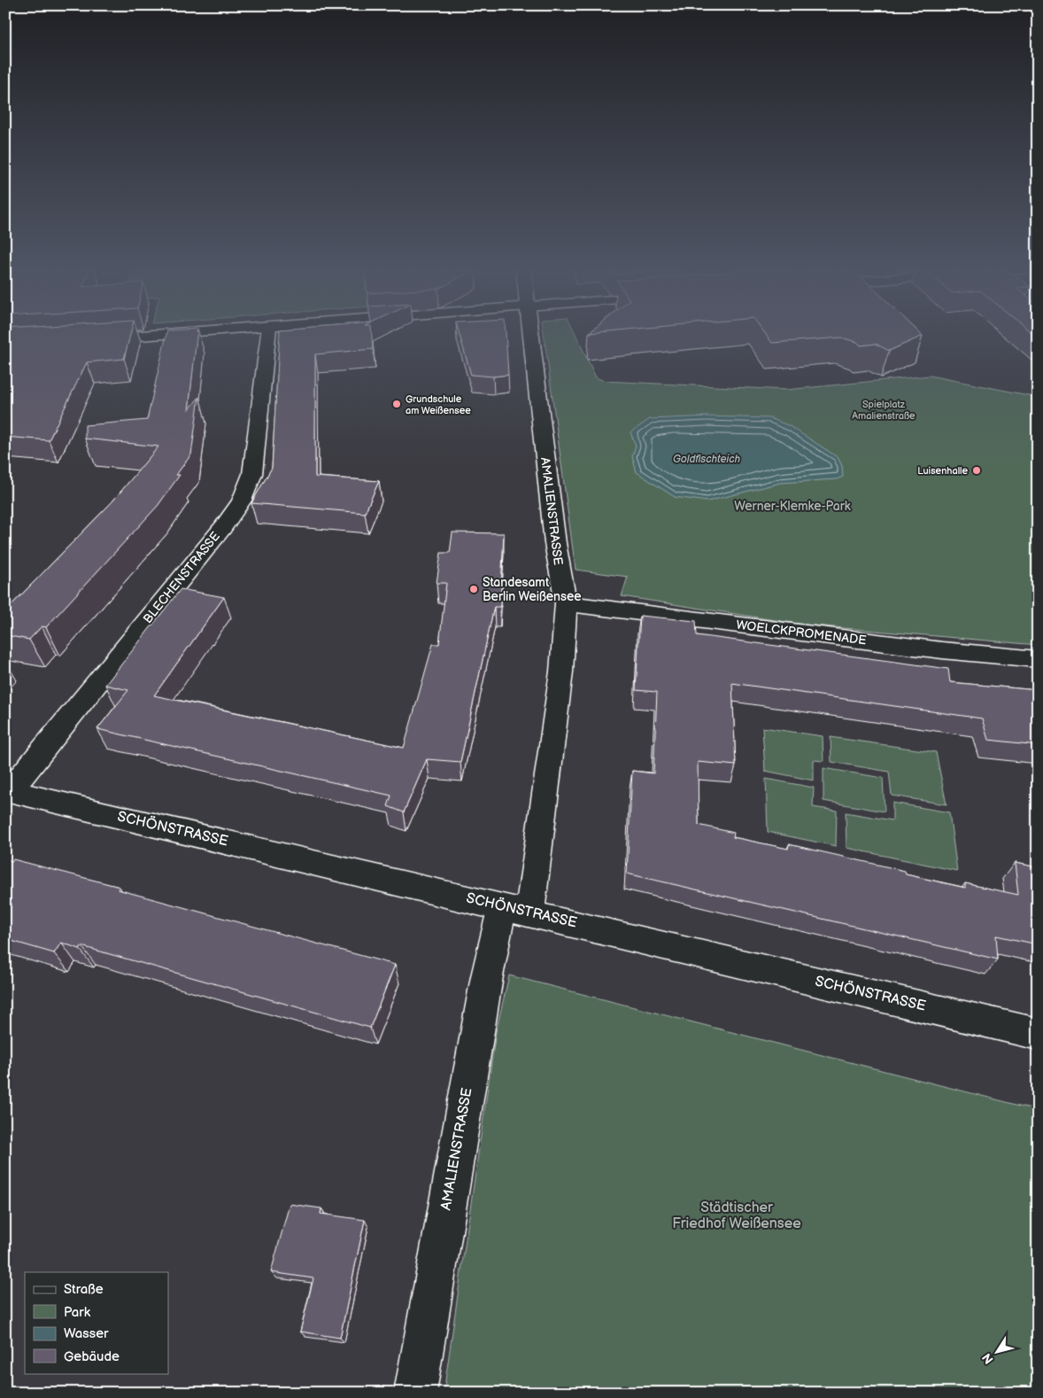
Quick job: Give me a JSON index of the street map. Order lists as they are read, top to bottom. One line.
{"streets":{"street":["AMALIENSTRASSE","BLECHENSTRASSE","WOELCKPROMENADE","SCHÖNSTRASSE"]},"crossings":[["AMALIENSTRASSE","WOELCKPROMENADE"],["AMALIENSTRASSE","SCHÖNSTRASSE"],["BLECHENSTRASSE","SCHÖNSTRASSE"]],"water":["Goldfischteich"],"parks":["Spielplatz Amalienstraße","Werner-Klemke-Park","Städtischer Friedhof Weißensee"],"places":["Grundschule am Weißensee","Luisenhalle","Standesamt Berlin Weißensee"],"legend":["Straße","Park","Wasser","Gebäude"],"north":"bottom left"}
